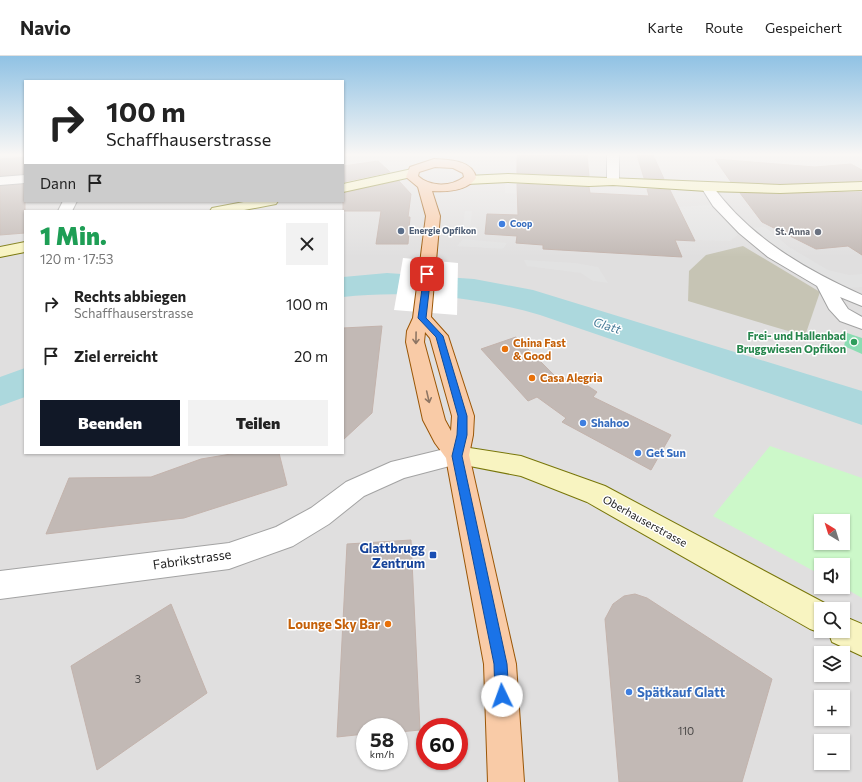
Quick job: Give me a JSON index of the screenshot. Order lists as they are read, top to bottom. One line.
{"streets":{"main road":["Oberhauserstrasse"],"street":["Fabrikstrasse"]},"crossings":[["Oberhauserstrasse","Fabrikstrasse"]],"water":["Glatt"],"places":{"other":["Coop","Energie Opfikon","St. Anna","Frei- und Hallenbad Bruggwiesen Opfikon","China Fast & Good","Casa Alegria","Shahoo","Get Sun","Lounge Sky Bar","Spätkauf Glatt"],"transit":["Glattbrugg Zentrum"]},"house_numbers":["3","110"],"north":"top left","page":{"header":"Navio","nav":["Karte","Route","Gespeichert"],"turn":["100 m","Schaffhauserstrasse"],"then":"Dann","heading":["1 Min.","120 m · 17:53"],"list":[{"name":"Rechts abbiegen","note":"Schaffhauserstrasse","value":"100 m"},{"name":"Ziel erreicht","value":"20 m"}],"buttons":["Beenden","Teilen"],"map_buttons":["+","−"],"speed":"58 km/h","limit":"60"}}
